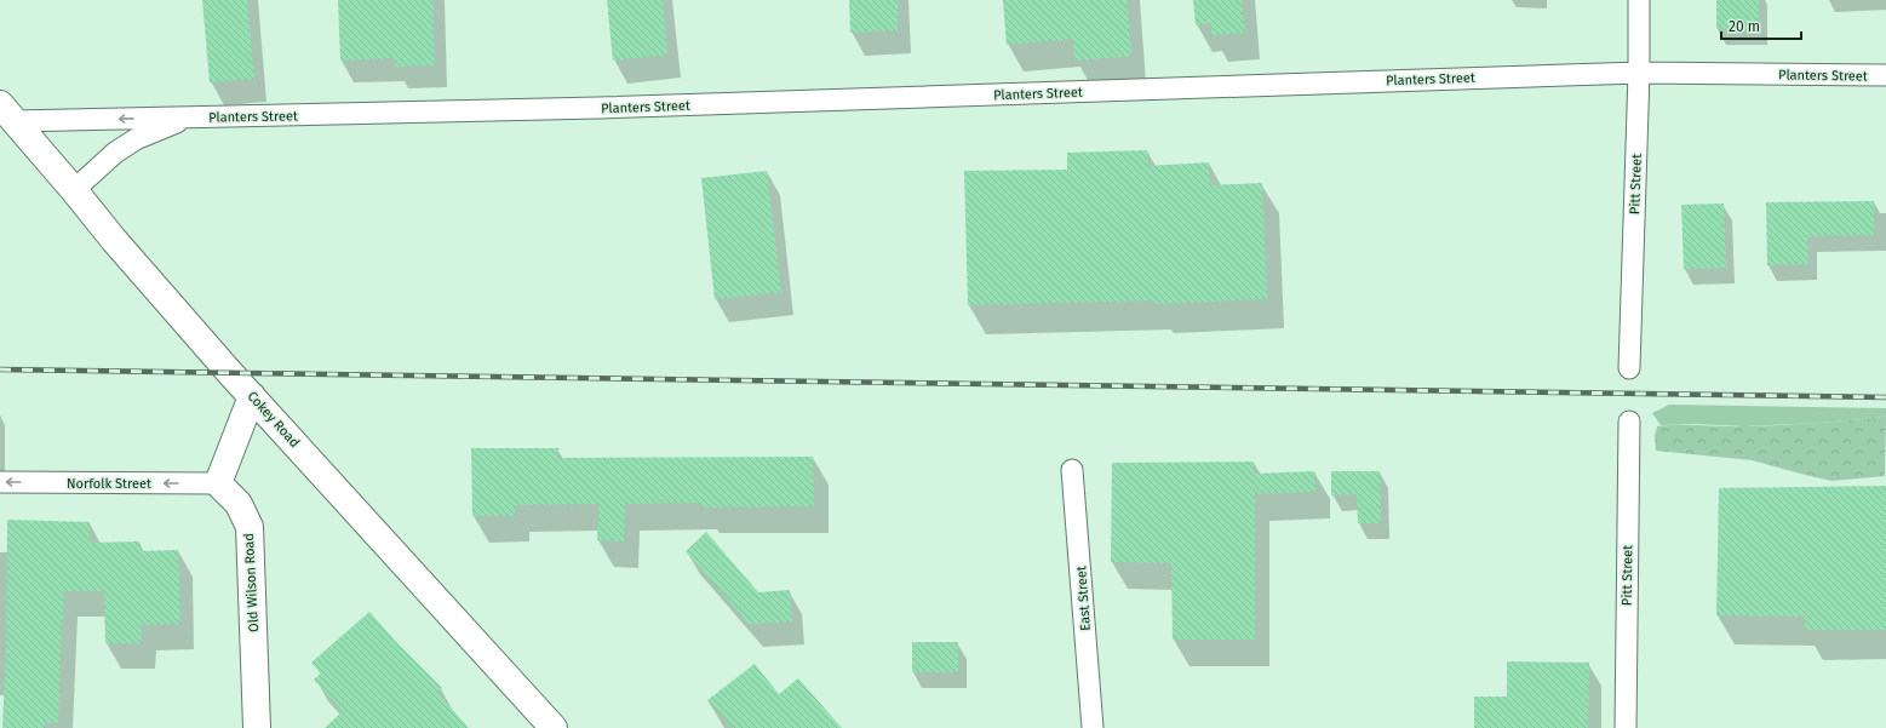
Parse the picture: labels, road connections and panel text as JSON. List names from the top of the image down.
{
  "streets": {
    "street": [
      "Planters Street",
      "Pitt Street",
      "Cokey Road",
      "Norfolk Street",
      "Old Wilson Road",
      "East Street"
    ]
  },
  "crossings": [
    ["Planters Street", "Pitt Street"],
    ["Planters Street", "Cokey Road"],
    ["Norfolk Street", "Old Wilson Road"]
  ],
  "one_way": ["Norfolk Street"],
  "scale_bar": "20 m"
}
